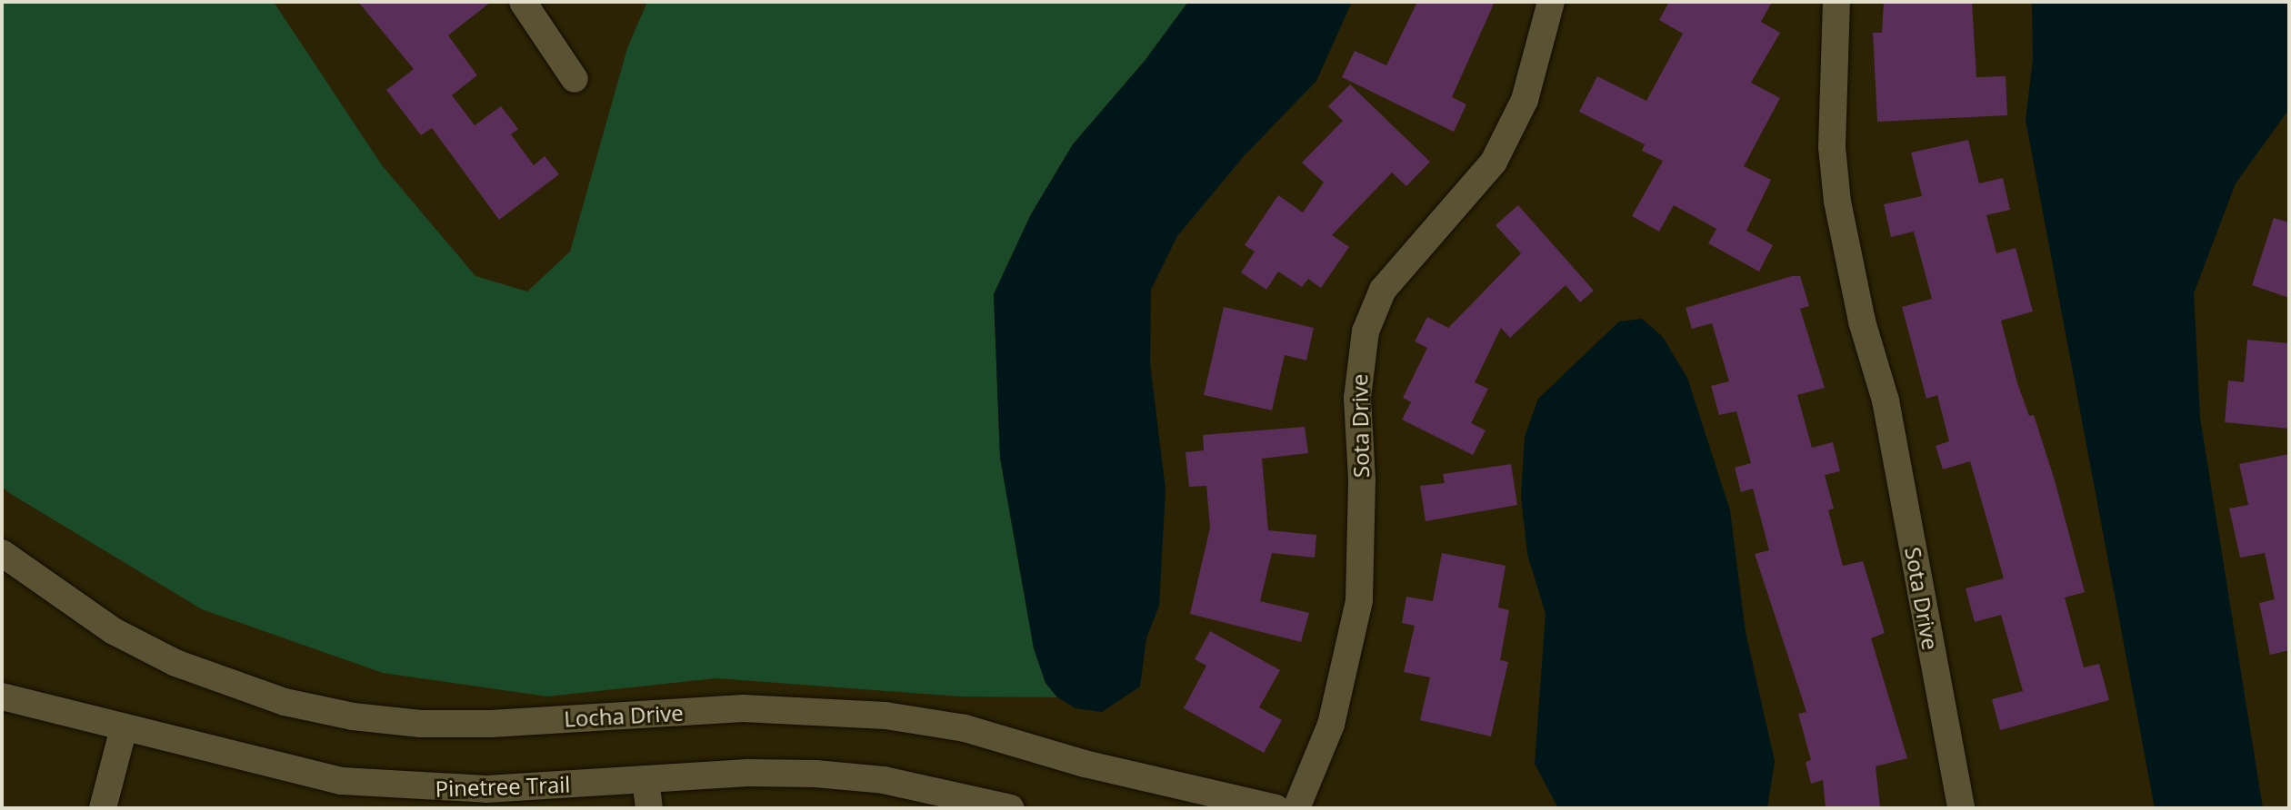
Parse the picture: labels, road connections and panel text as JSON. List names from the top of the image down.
{
  "streets": {
    "street": ["Sota Drive", "Locha Drive", "Pinetree Trail"]
  }
}
